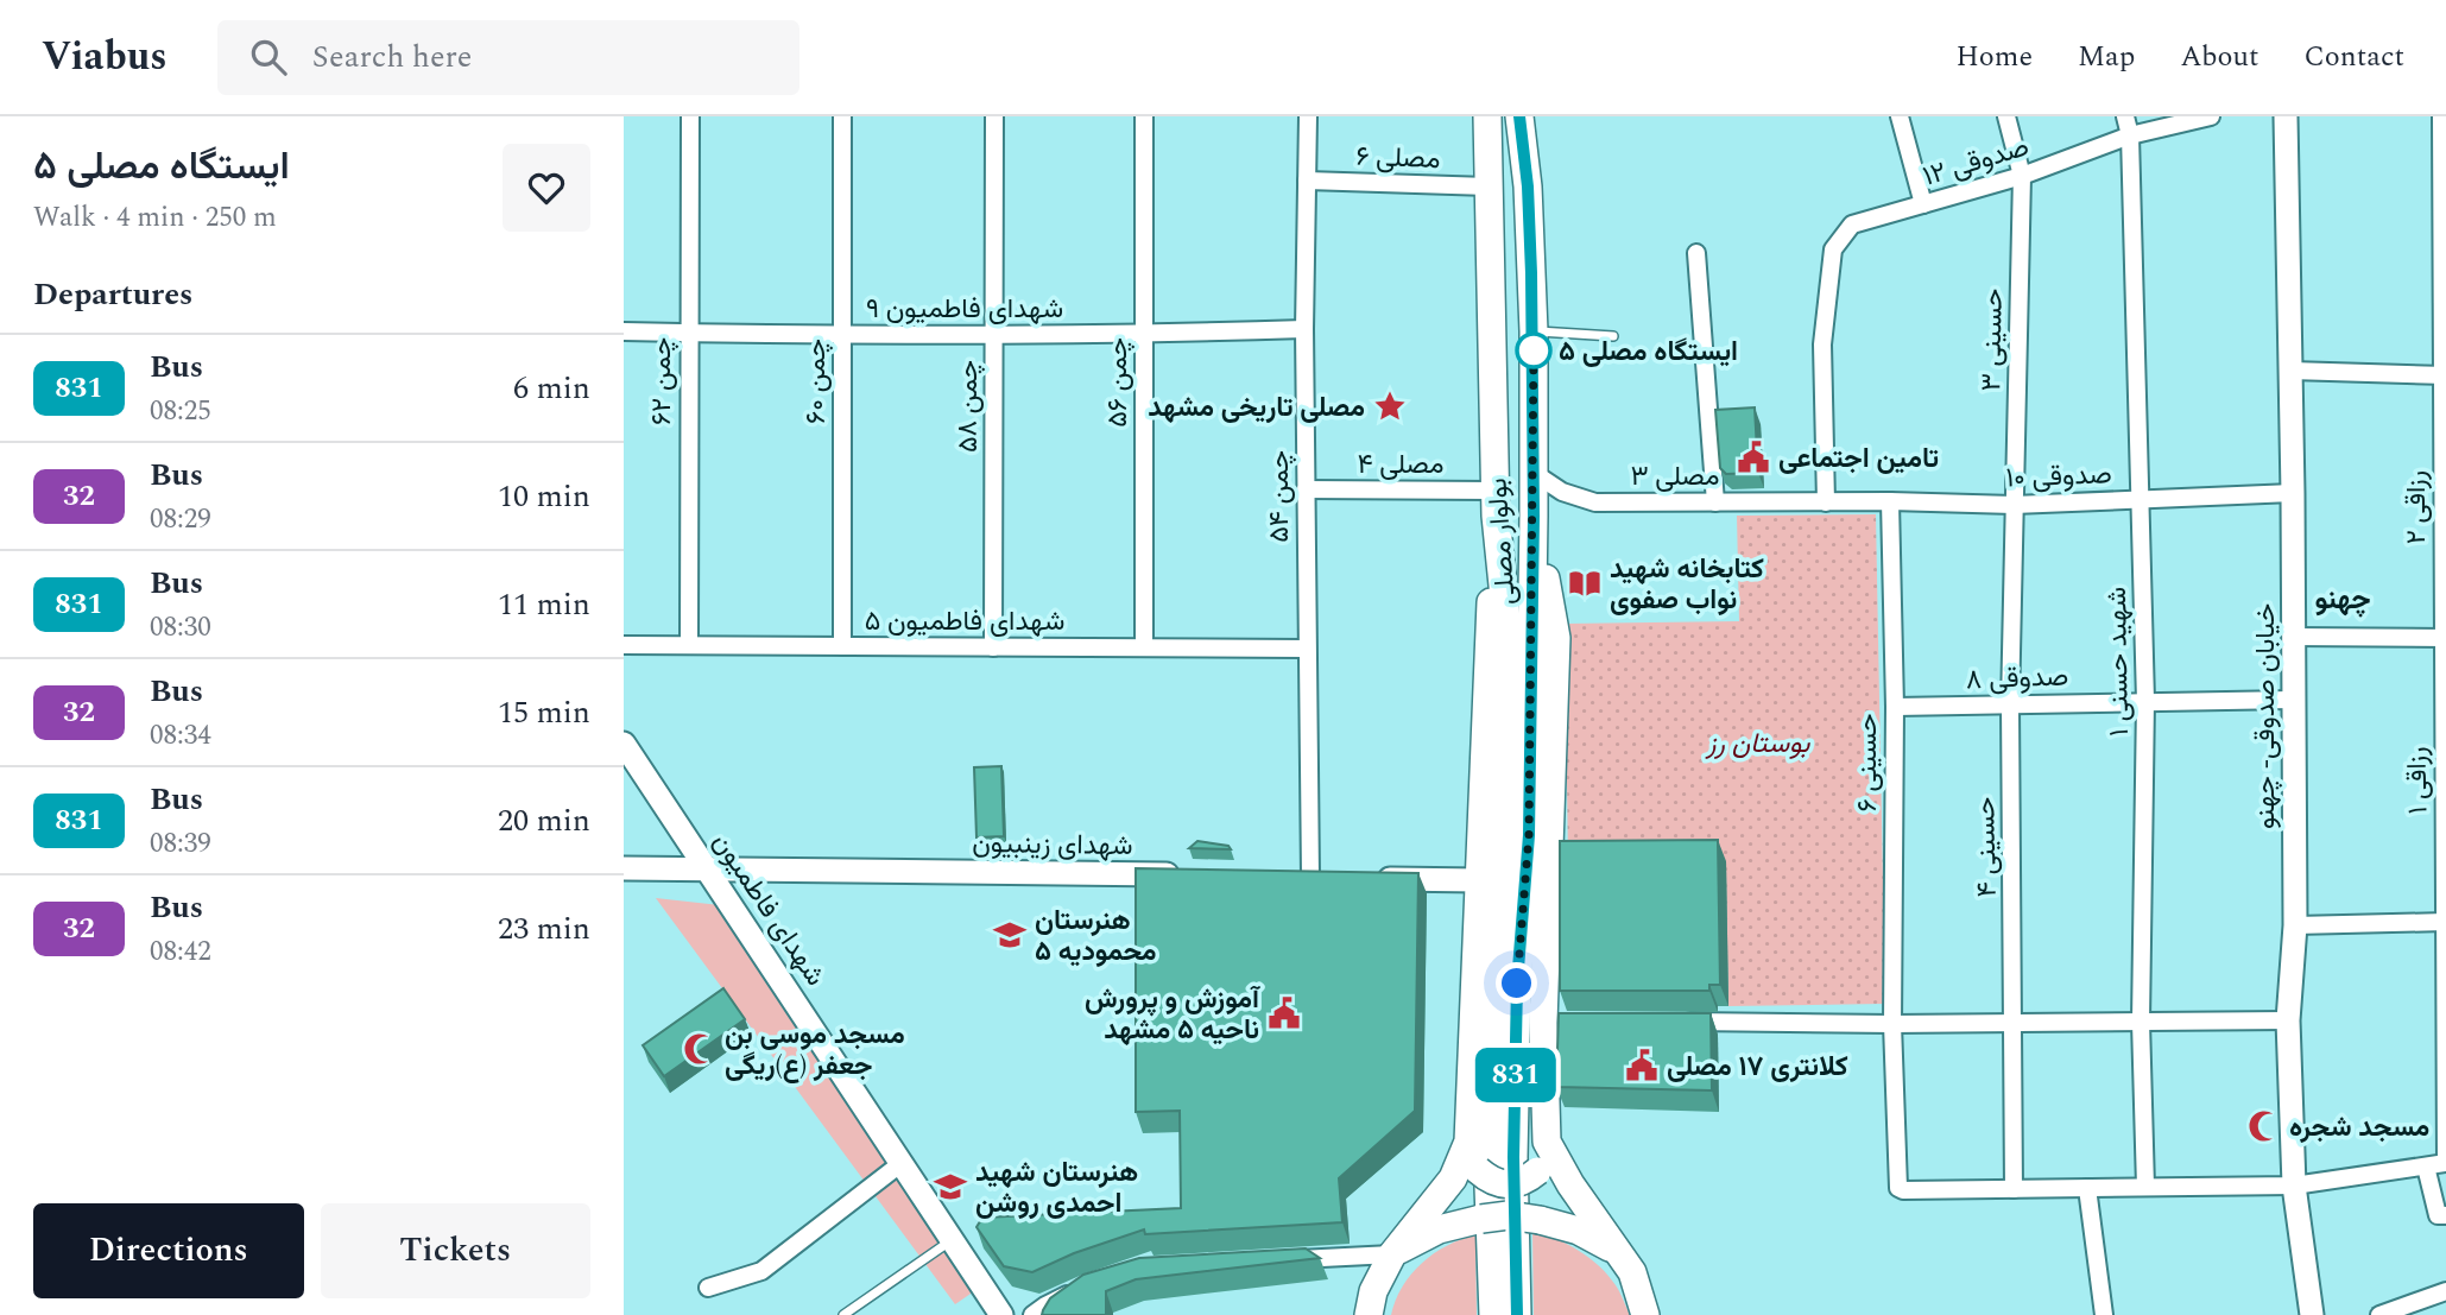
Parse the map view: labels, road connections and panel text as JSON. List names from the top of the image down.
{
  "streets": {
    "main road": ["بولوار مصلی"],
    "street": [
      "مصلی ۶",
      "صدوقی ۱۲",
      "شهدای فاطمیون ۹",
      "حسینی ۳",
      "چمن ۶۲",
      "چمن ۶۰",
      "چمن ۵۶",
      "چمن ۵۸",
      "مصلی ۴",
      "مصلی ۳",
      "صدوقی ۱۰",
      "چمن ۵۴",
      "رزاقی ۲",
      "شهدای فاطمیون ۵",
      "شهید حسنی ۱",
      "صدوقی ۸",
      "خیابان صدوقی- چهنو",
      "حسینی ۶",
      "رزاقی ۱",
      "شهدای زینبیون",
      "حسینی ۴",
      "شهدای فاطمیون"
    ]
  },
  "crossings": [
    ["مصلی ۶", "چمن ۵۴"],
    ["مصلی ۶", "بولوار مصلی"],
    ["صدوقی ۱۲", "حسینی ۳"],
    ["صدوقی ۱۲", "مصلی ۳"],
    ["صدوقی ۱۲", "صدوقی ۱۰"],
    ["صدوقی ۱۲", "شهید حسنی ۱"],
    ["شهدای فاطمیون ۹", "چمن ۶۲"],
    ["شهدای فاطمیون ۹", "چمن ۶۰"],
    ["شهدای فاطمیون ۹", "چمن ۵۶"],
    ["شهدای فاطمیون ۹", "چمن ۵۸"],
    ["شهدای فاطمیون ۹", "چمن ۵۴"],
    ["حسینی ۳", "صدوقی ۱۰"],
    ["حسینی ۳", "حسینی ۴"],
    ["چمن ۶۲", "شهدای فاطمیون ۵"],
    ["چمن ۶۰", "شهدای فاطمیون ۵"],
    ["چمن ۵۶", "شهدای فاطمیون ۵"],
    ["چمن ۵۸", "شهدای فاطمیون ۵"],
    ["مصلی ۴", "چمن ۵۴"],
    ["مصلی ۴", "بولوار مصلی"],
    ["مصلی ۳", "صدوقی ۱۰"],
    ["مصلی ۳", "بولوار مصلی"],
    ["صدوقی ۱۰", "شهید حسنی ۱"],
    ["صدوقی ۱۰", "خیابان صدوقی- چهنو"],
    ["صدوقی ۱۰", "حسینی ۶"],
    ["صدوقی ۱۰", "حسینی ۴"],
    ["چمن ۵۴", "شهدای فاطمیون ۵"],
    ["رزاقی ۲", "رزاقی ۱"],
    ["شهید حسنی ۱", "صدوقی ۸"],
    ["صدوقی ۸", "خیابان صدوقی- چهنو"],
    ["صدوقی ۸", "حسینی ۶"],
    ["صدوقی ۸", "حسینی ۴"],
    ["حسینی ۶", "حسینی ۴"],
    ["شهدای زینبیون", "شهدای فاطمیون"]
  ],
  "districts": ["چهنو"],
  "parks": ["بوستان رز"],
  "places": {
    "other": ["ایستگاه مصلی ۵"],
    "place": ["مصلی تاریخی مشهد"],
    "public building": ["تامین اجتماعی", "آموزش و پرورش ناحیه ۵ مشهد", "کلانتری ۱۷ مصلی"],
    "library": ["کتابخانه شهید نواب صفوی"],
    "school or university": ["هنرستان محمودیه ۵", "هنرستان شهید احمدی روشن"],
    "mosque": ["مسجد موسی بن جعفر (ع)ریگی", "مسجد شجره"]
  },
  "lines": ["bus line 831"],
  "page": {
    "header": "Viabus",
    "search": "Search here",
    "nav": [
      "Home",
      "Map",
      "About",
      "Contact"
    ],
    "heading": [
      ["ایستگاه مصلی ۵", "Walk · 4 min · 250 m"],
      "Departures"
    ],
    "on_map": "831",
    "list": [
      {
        "mark": "831",
        "name": "Bus",
        "note": "08:25",
        "value": "6 min"
      },
      {
        "mark": "32",
        "name": "Bus",
        "note": "08:29",
        "value": "10 min"
      },
      {
        "mark": "831",
        "name": "Bus",
        "note": "08:30",
        "value": "11 min"
      },
      {
        "mark": "32",
        "name": "Bus",
        "note": "08:34",
        "value": "15 min"
      },
      {
        "mark": "831",
        "name": "Bus",
        "note": "08:39",
        "value": "20 min"
      },
      {
        "mark": "32",
        "name": "Bus",
        "note": "08:42",
        "value": "23 min"
      }
    ],
    "buttons": ["Directions", "Tickets"]
  }
}
